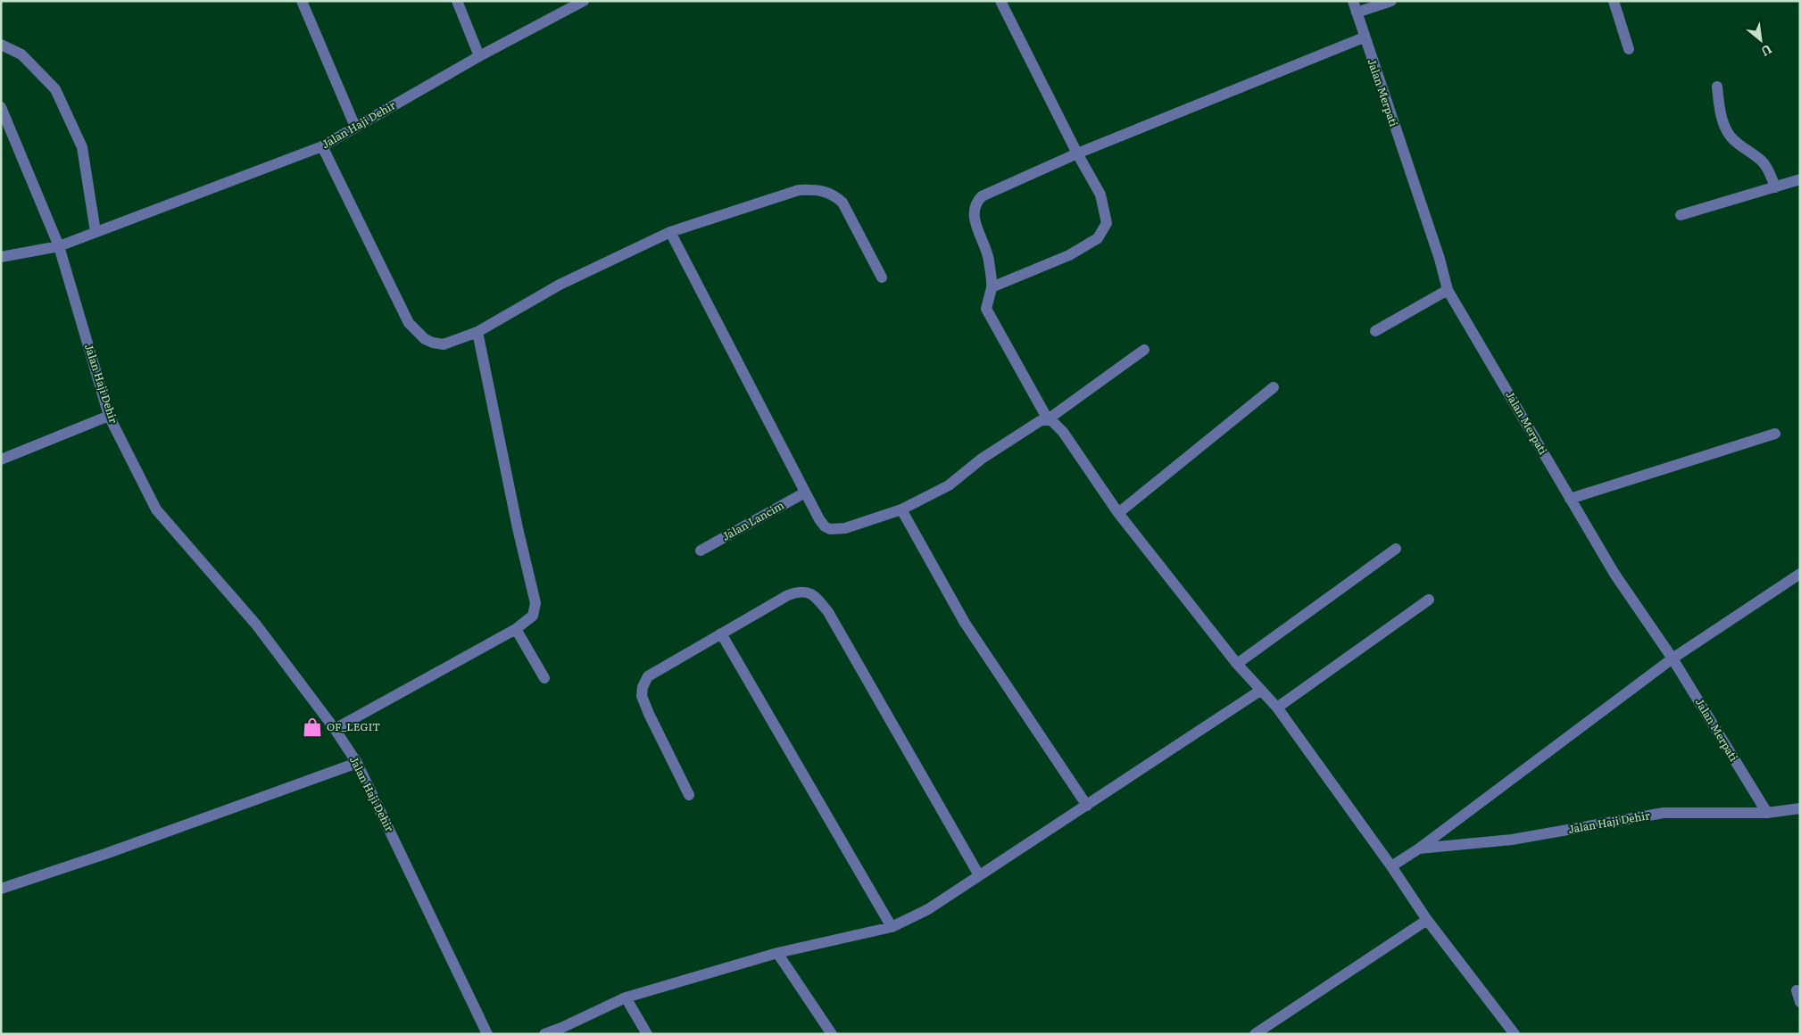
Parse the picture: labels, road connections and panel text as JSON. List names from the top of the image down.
{
  "streets": {
    "street": ["Jalan Merpati", "Jalan Haji Dehir", "Jalan Lancim"]
  },
  "crossings": [
    ["Jalan Merpati", "Jalan Haji Dehir"]
  ],
  "places": {
    "shop": ["OF_LEGIT"]
  },
  "north": "bottom right"
}
